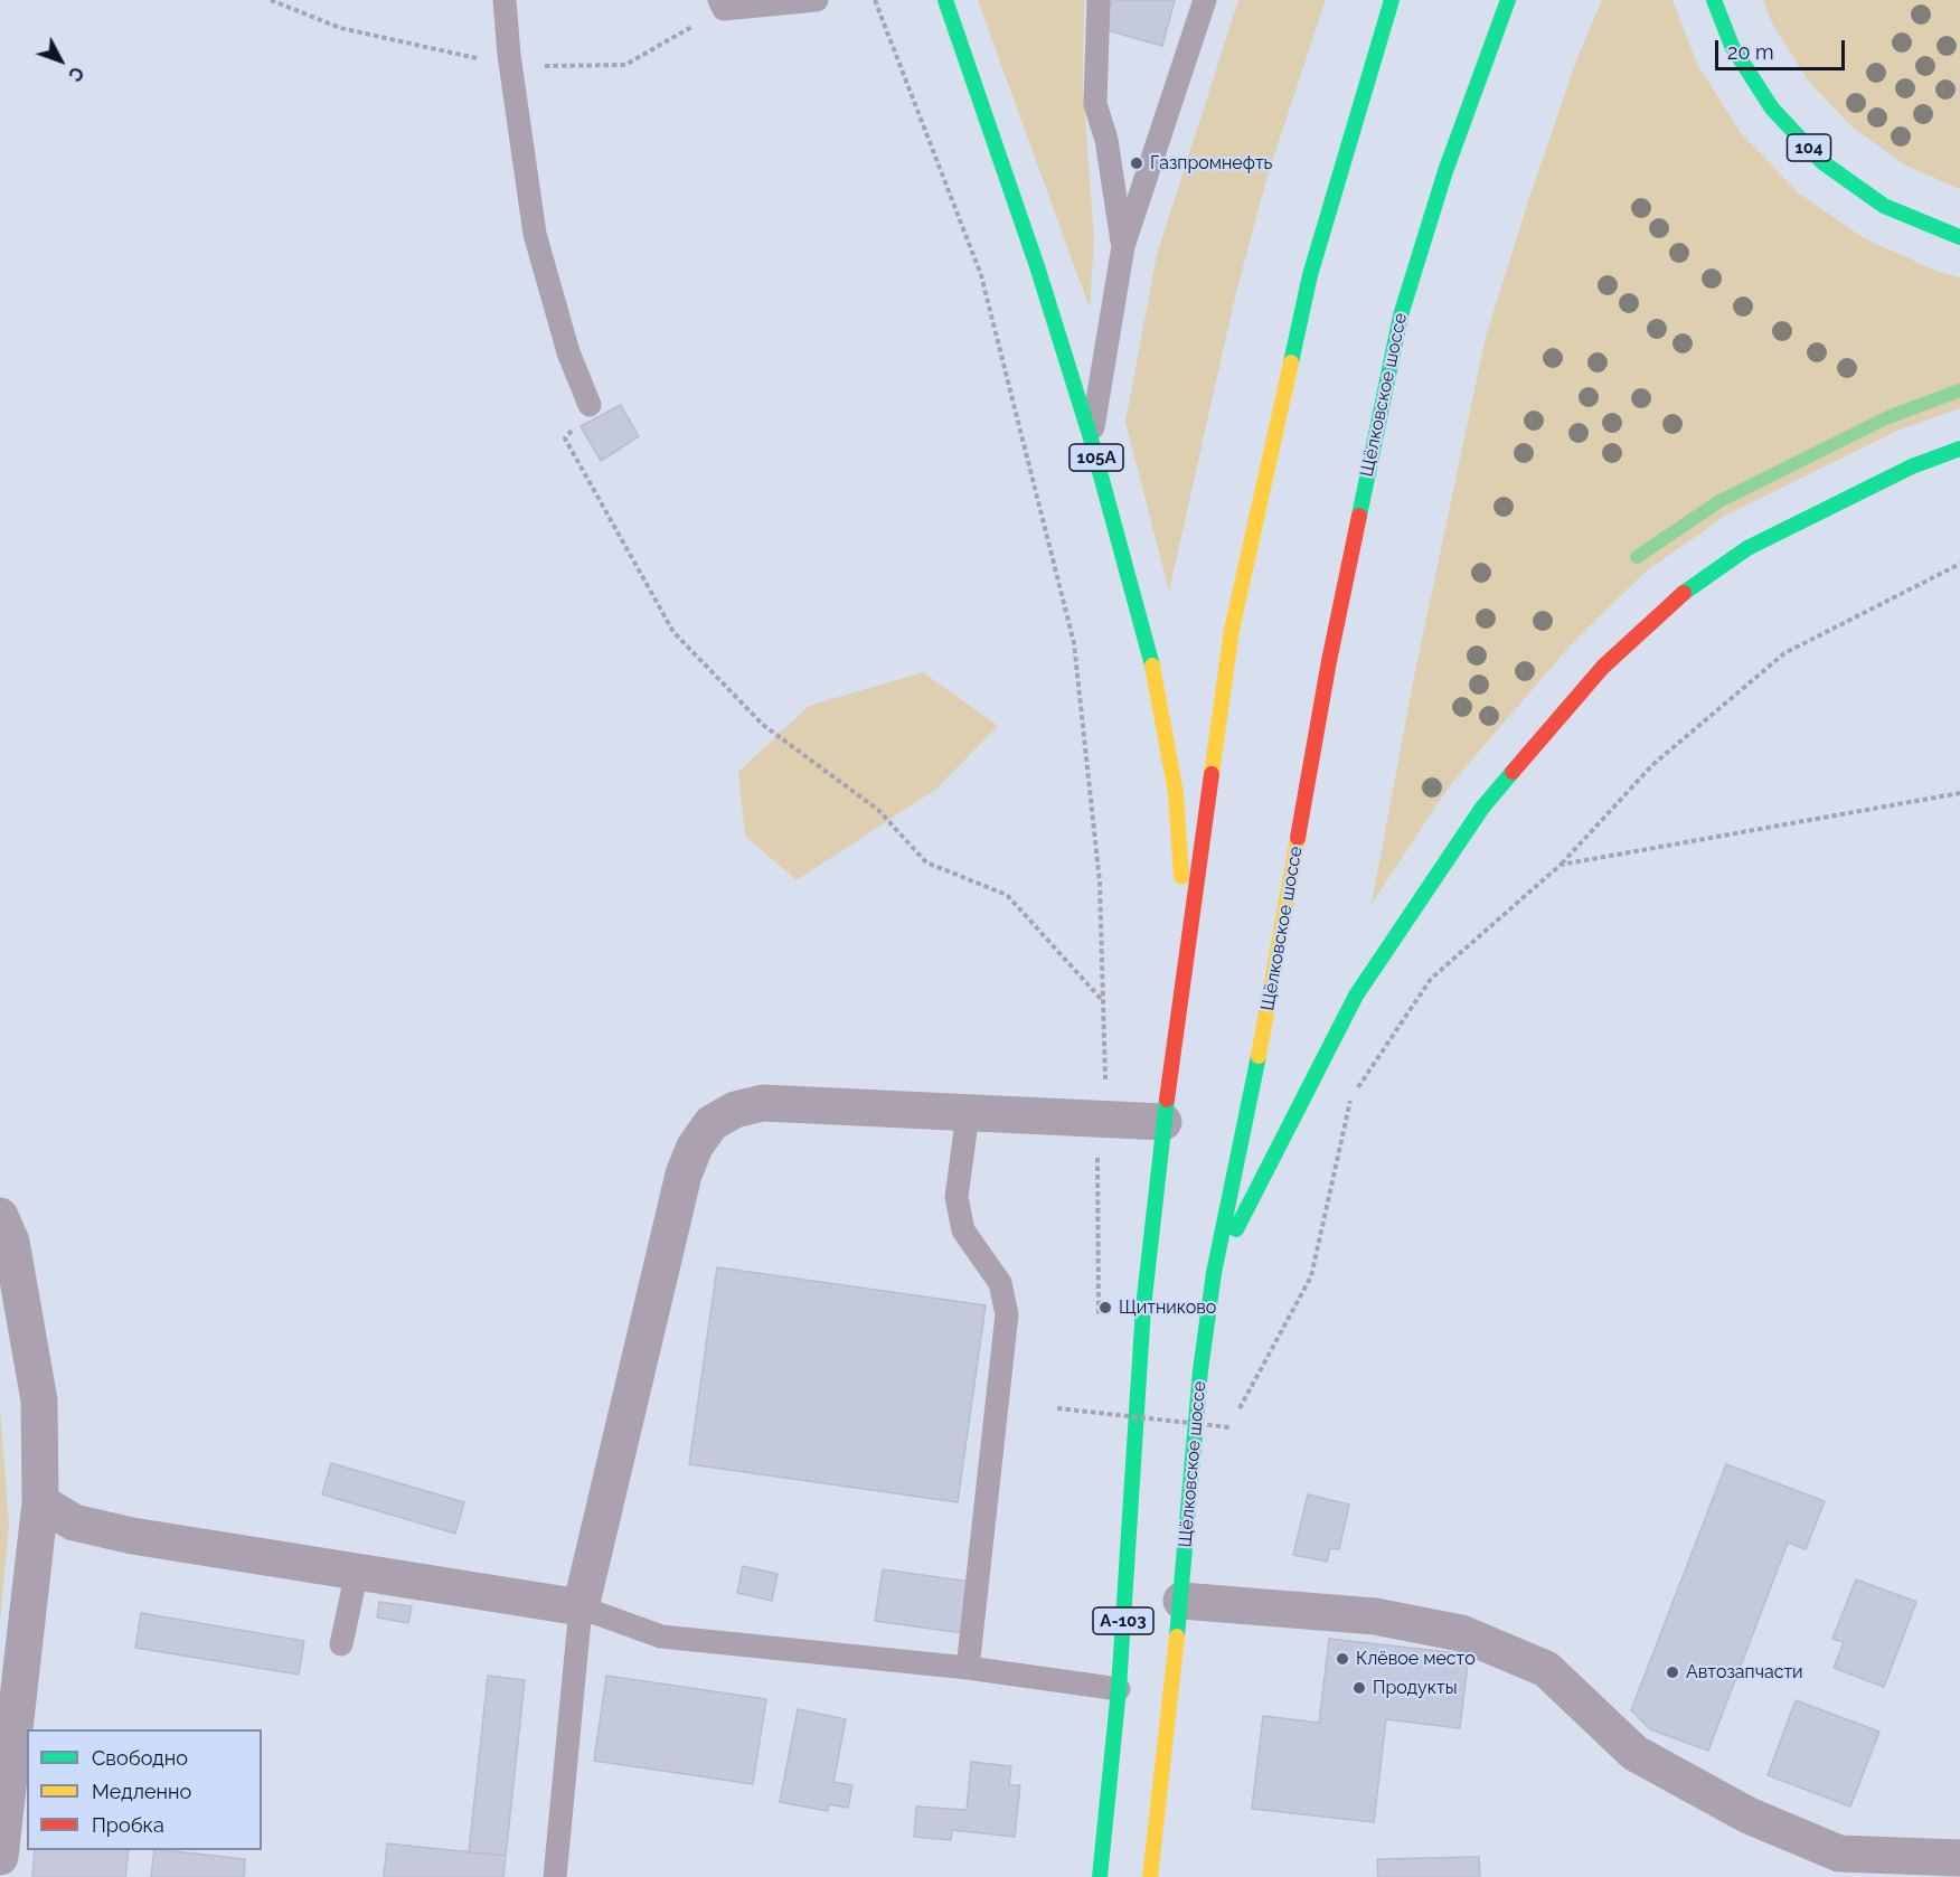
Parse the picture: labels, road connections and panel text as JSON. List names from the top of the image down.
{
  "streets": {
    "main road": [
      "104",
      "Щёлковское шоссе",
      "105A",
      "А-103"
    ]
  },
  "crossings": [
    ["105A", "А-103"]
  ],
  "places": [
    "Газпромнефть",
    "Щитниково",
    "Клёвое место",
    "Автозапчасти",
    "Продукты"
  ],
  "legend": ["Свободно", "Медленно", "Пробка"],
  "scale_bar": "20 m",
  "north": "bottom right"
}
